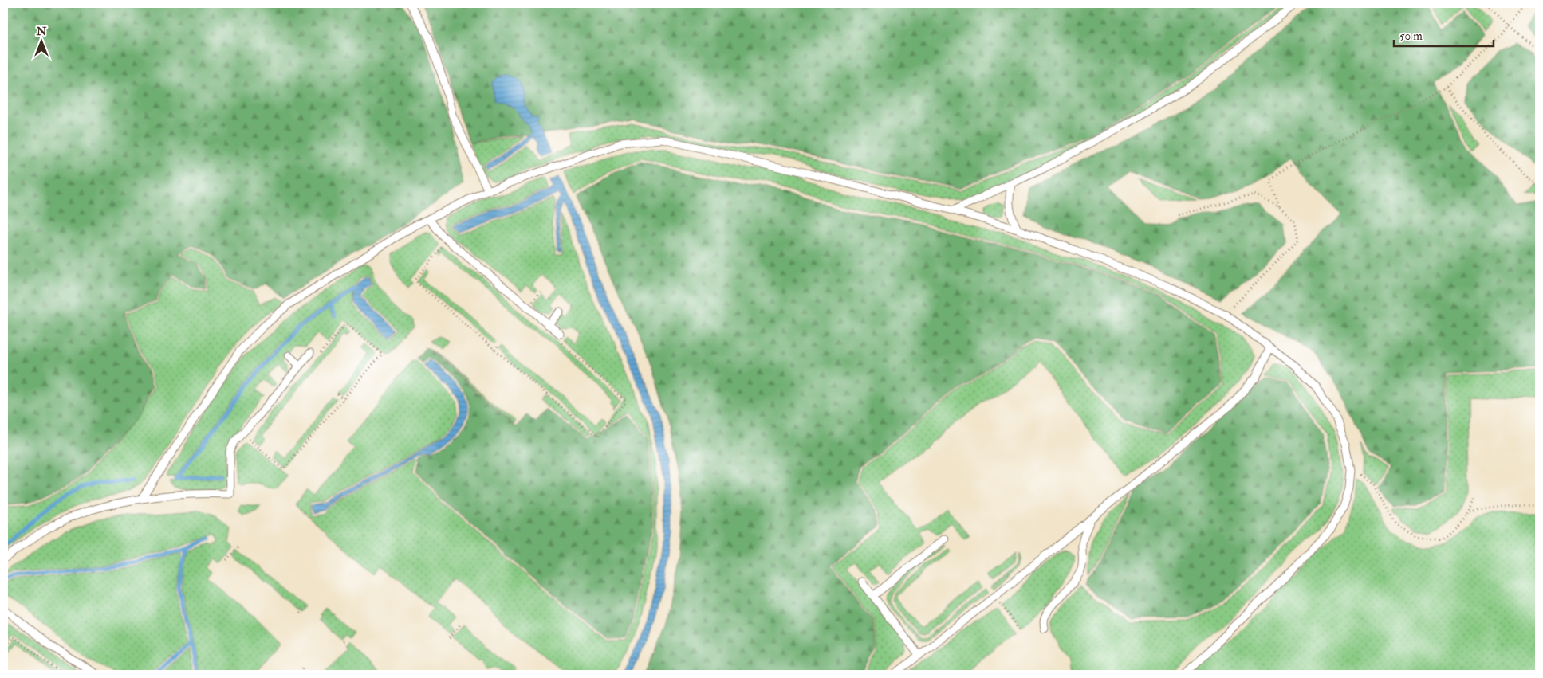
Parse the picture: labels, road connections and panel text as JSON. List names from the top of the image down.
{
  "scale_bar": "50 m",
  "north": "top"
}
